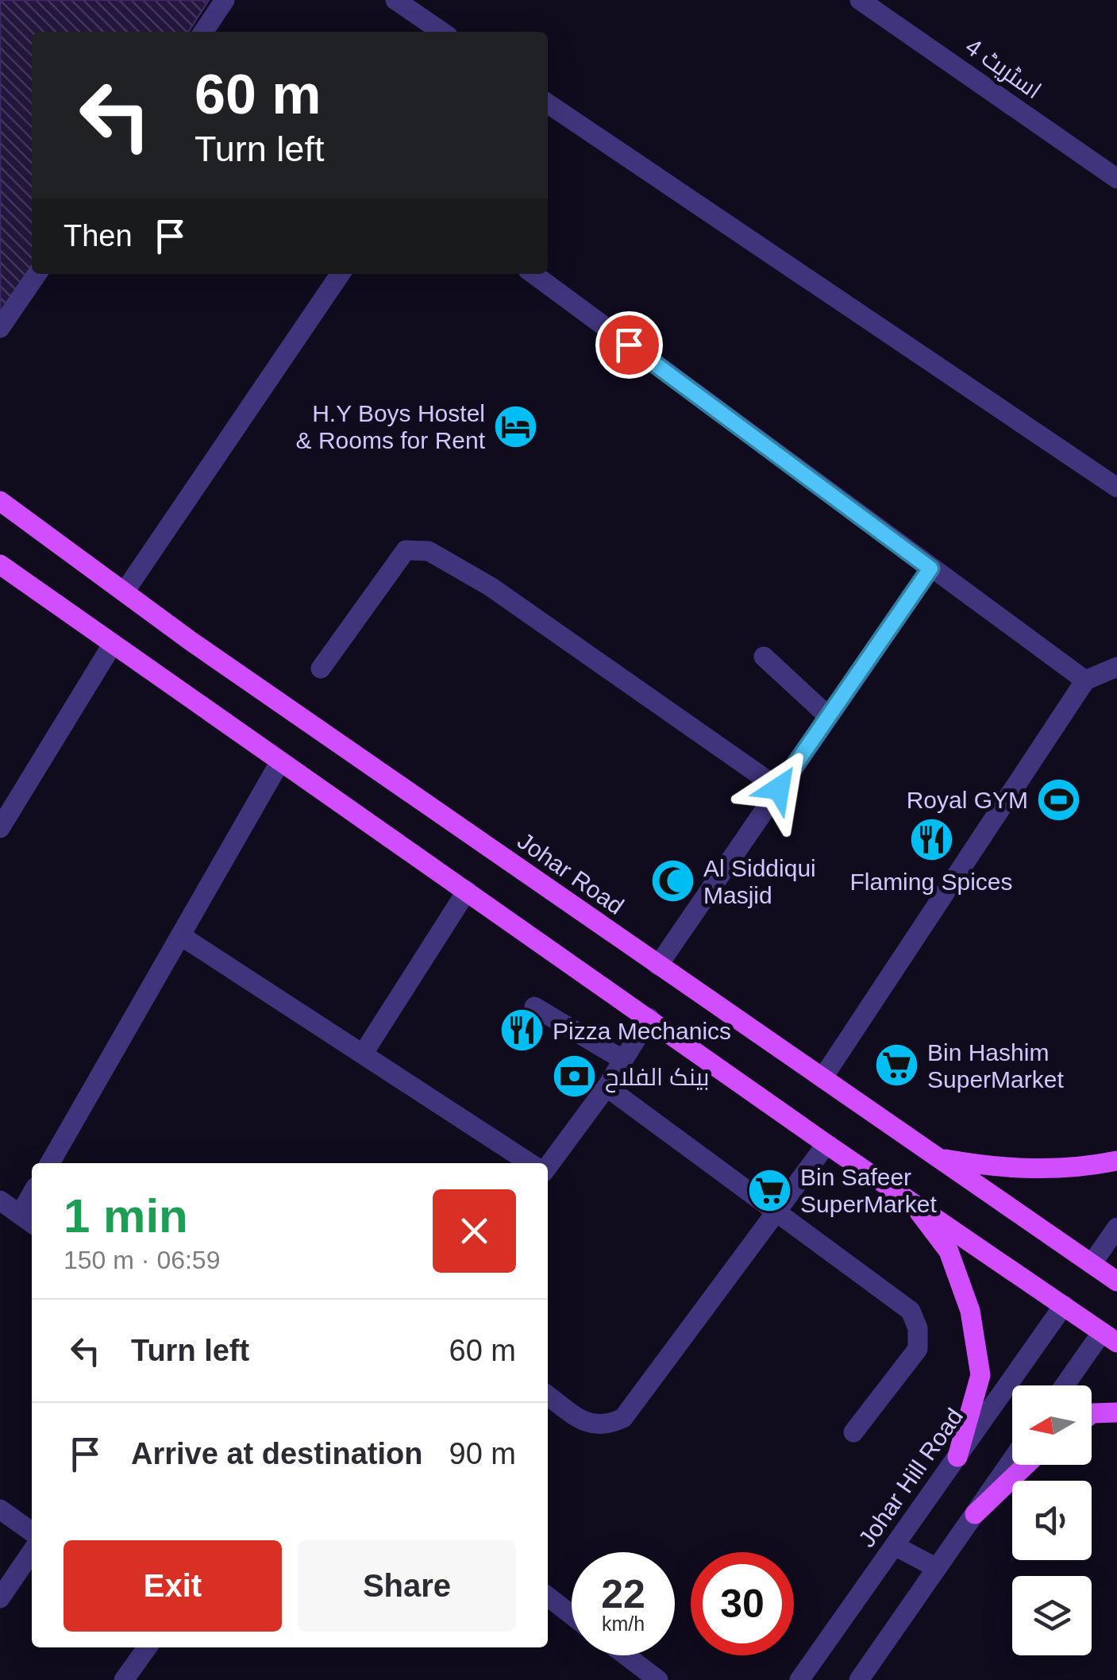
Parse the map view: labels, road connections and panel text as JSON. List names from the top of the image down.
{
  "streets": {
    "main road": ["Johar Road"],
    "street": ["اسٹریٹ 4", "Johar Hill Road"]
  },
  "places": {
    "hotel": ["H.Y Boys Hostel & Rooms for Rent"],
    "sports": ["Royal GYM"],
    "restaurant": ["Flaming Spices", "Pizza Mechanics"],
    "mosque": ["Al Siddiqui Masjid"],
    "supermarket": ["Bin Hashim SuperMarket", "Bin Safeer SuperMarket"],
    "bank": ["بینک الفلاح"]
  },
  "north": "left",
  "page": {
    "turn": ["60 m", "Turn left"],
    "then": "Then",
    "heading": ["1 min", "150 m · 06:59"],
    "list": [
      {
        "name": "Turn left",
        "value": "60 m"
      },
      {
        "name": "Arrive at destination",
        "value": "90 m"
      }
    ],
    "buttons": ["Exit", "Share"],
    "speed": "22 km/h",
    "limit": "30"
  }
}
